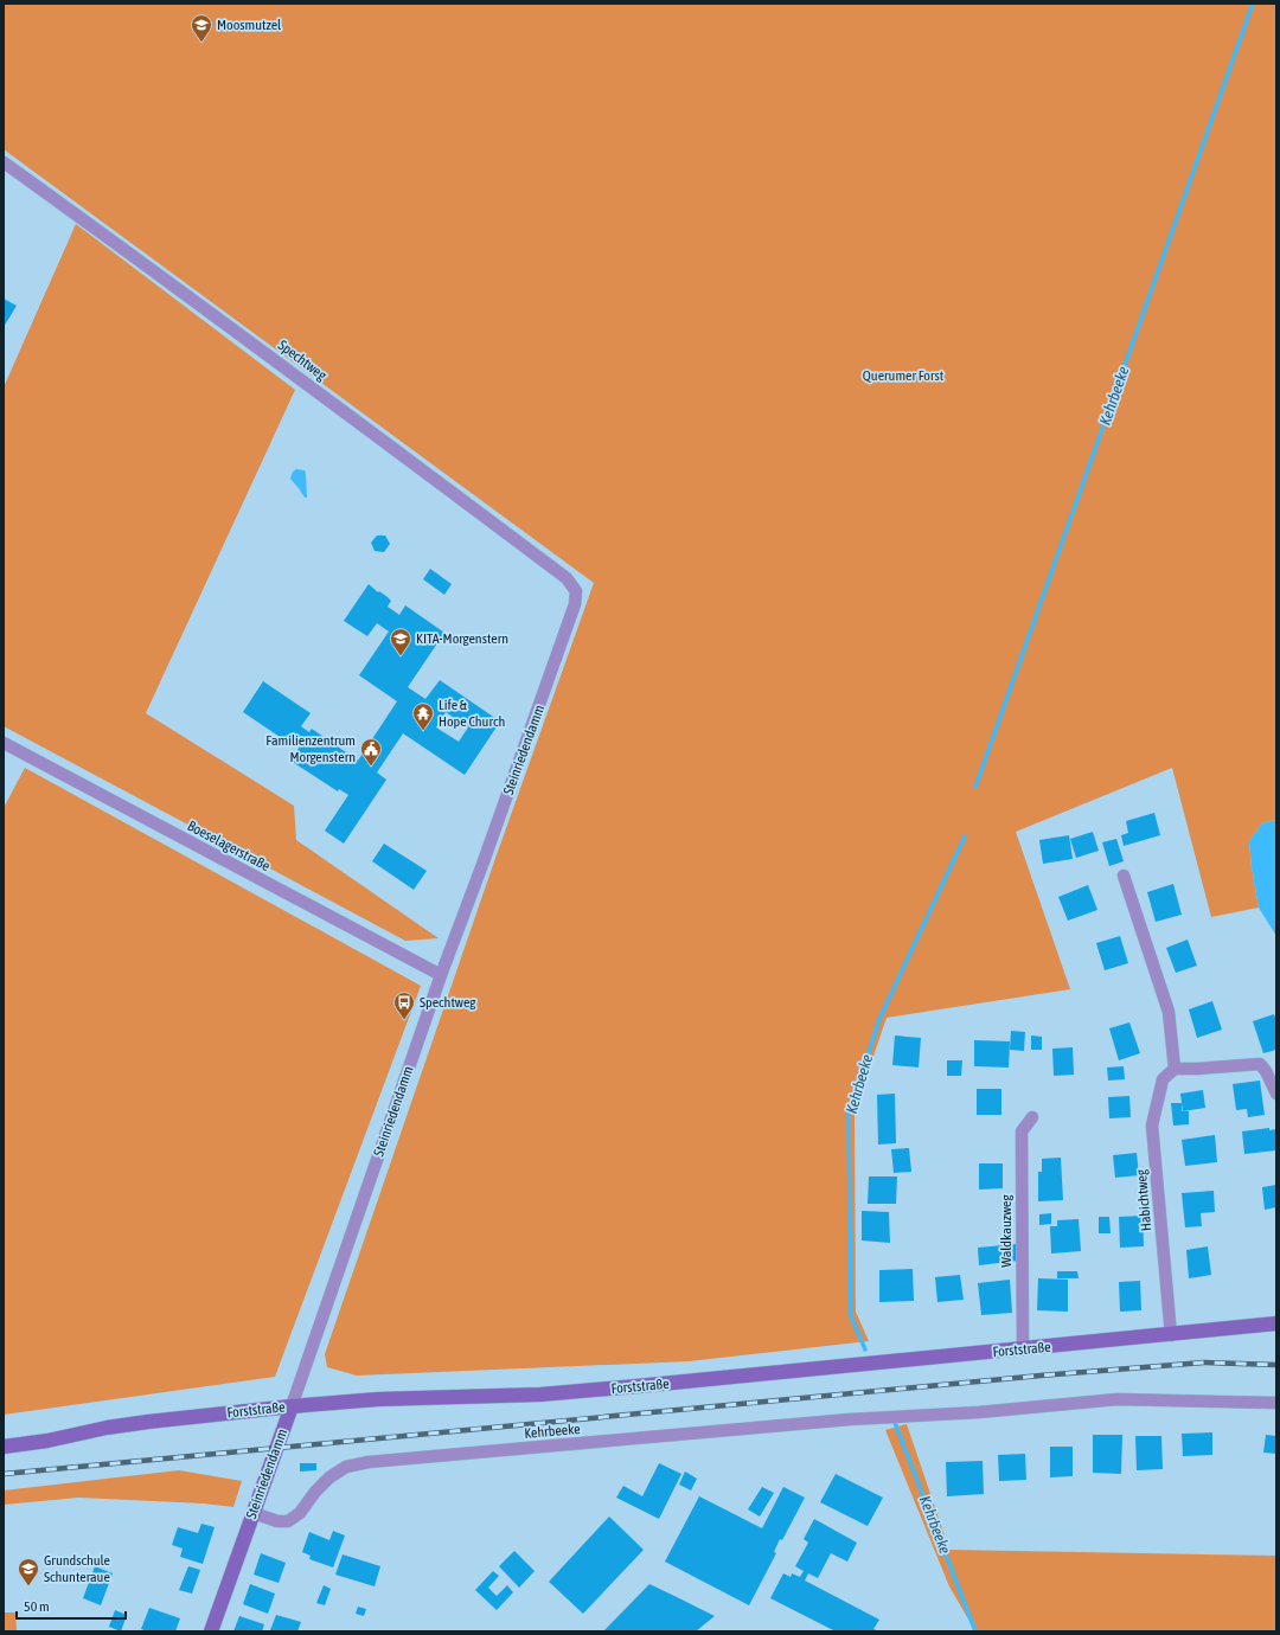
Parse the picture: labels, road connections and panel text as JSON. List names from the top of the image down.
{
  "streets": {
    "main road": ["Steinriedendamm", "Forststraße"],
    "street": [
      "Spechtweg",
      "Boeselagerstraße",
      "Habichtweg",
      "Waldkauzweg",
      "Kehrbeeke"
    ]
  },
  "crossings": [
    ["Spechtweg", "Steinriedendamm"],
    ["Steinriedendamm", "Boeselagerstraße"],
    ["Steinriedendamm", "Forststraße"],
    ["Steinriedendamm", "Kehrbeeke"],
    ["Habichtweg", "Forststraße"],
    ["Waldkauzweg", "Forststraße"]
  ],
  "water": ["Kehrbeeke"],
  "parks": ["Querumer Forst"],
  "places": {
    "school or university": ["Moosmutzel", "KITA-Morgenstern", "Grundschule Schunteraue"],
    "temple": ["Life & Hope Church"],
    "public building": ["Familienzentrum Morgenstern"],
    "bus stop": ["Spechtweg"]
  },
  "scale_bar": "50 m"
}
